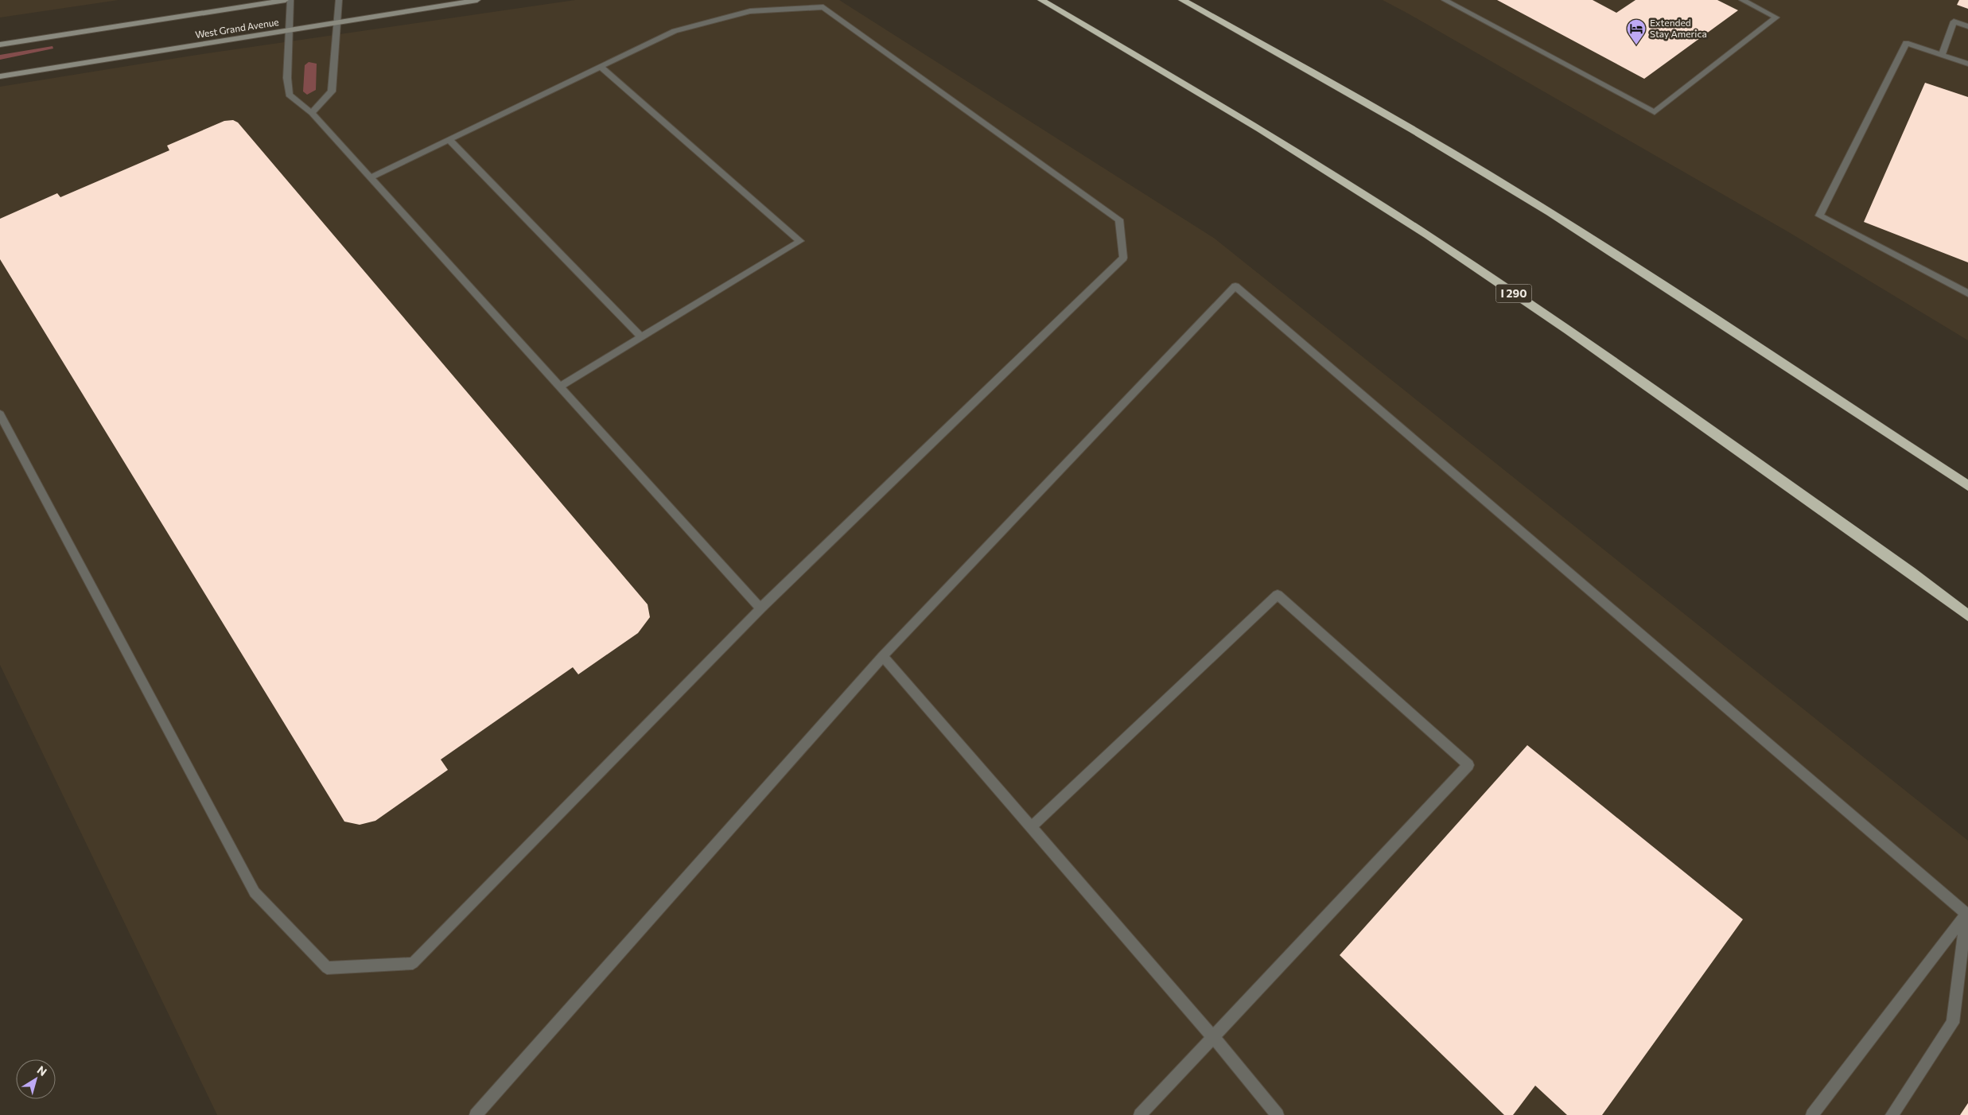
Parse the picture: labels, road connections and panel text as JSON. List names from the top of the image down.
{
  "streets": {
    "highway": ["I 290"],
    "main road": ["West Grand Avenue"]
  },
  "places": {
    "hotel": ["Extended Stay America"]
  },
  "north": "top right"
}
